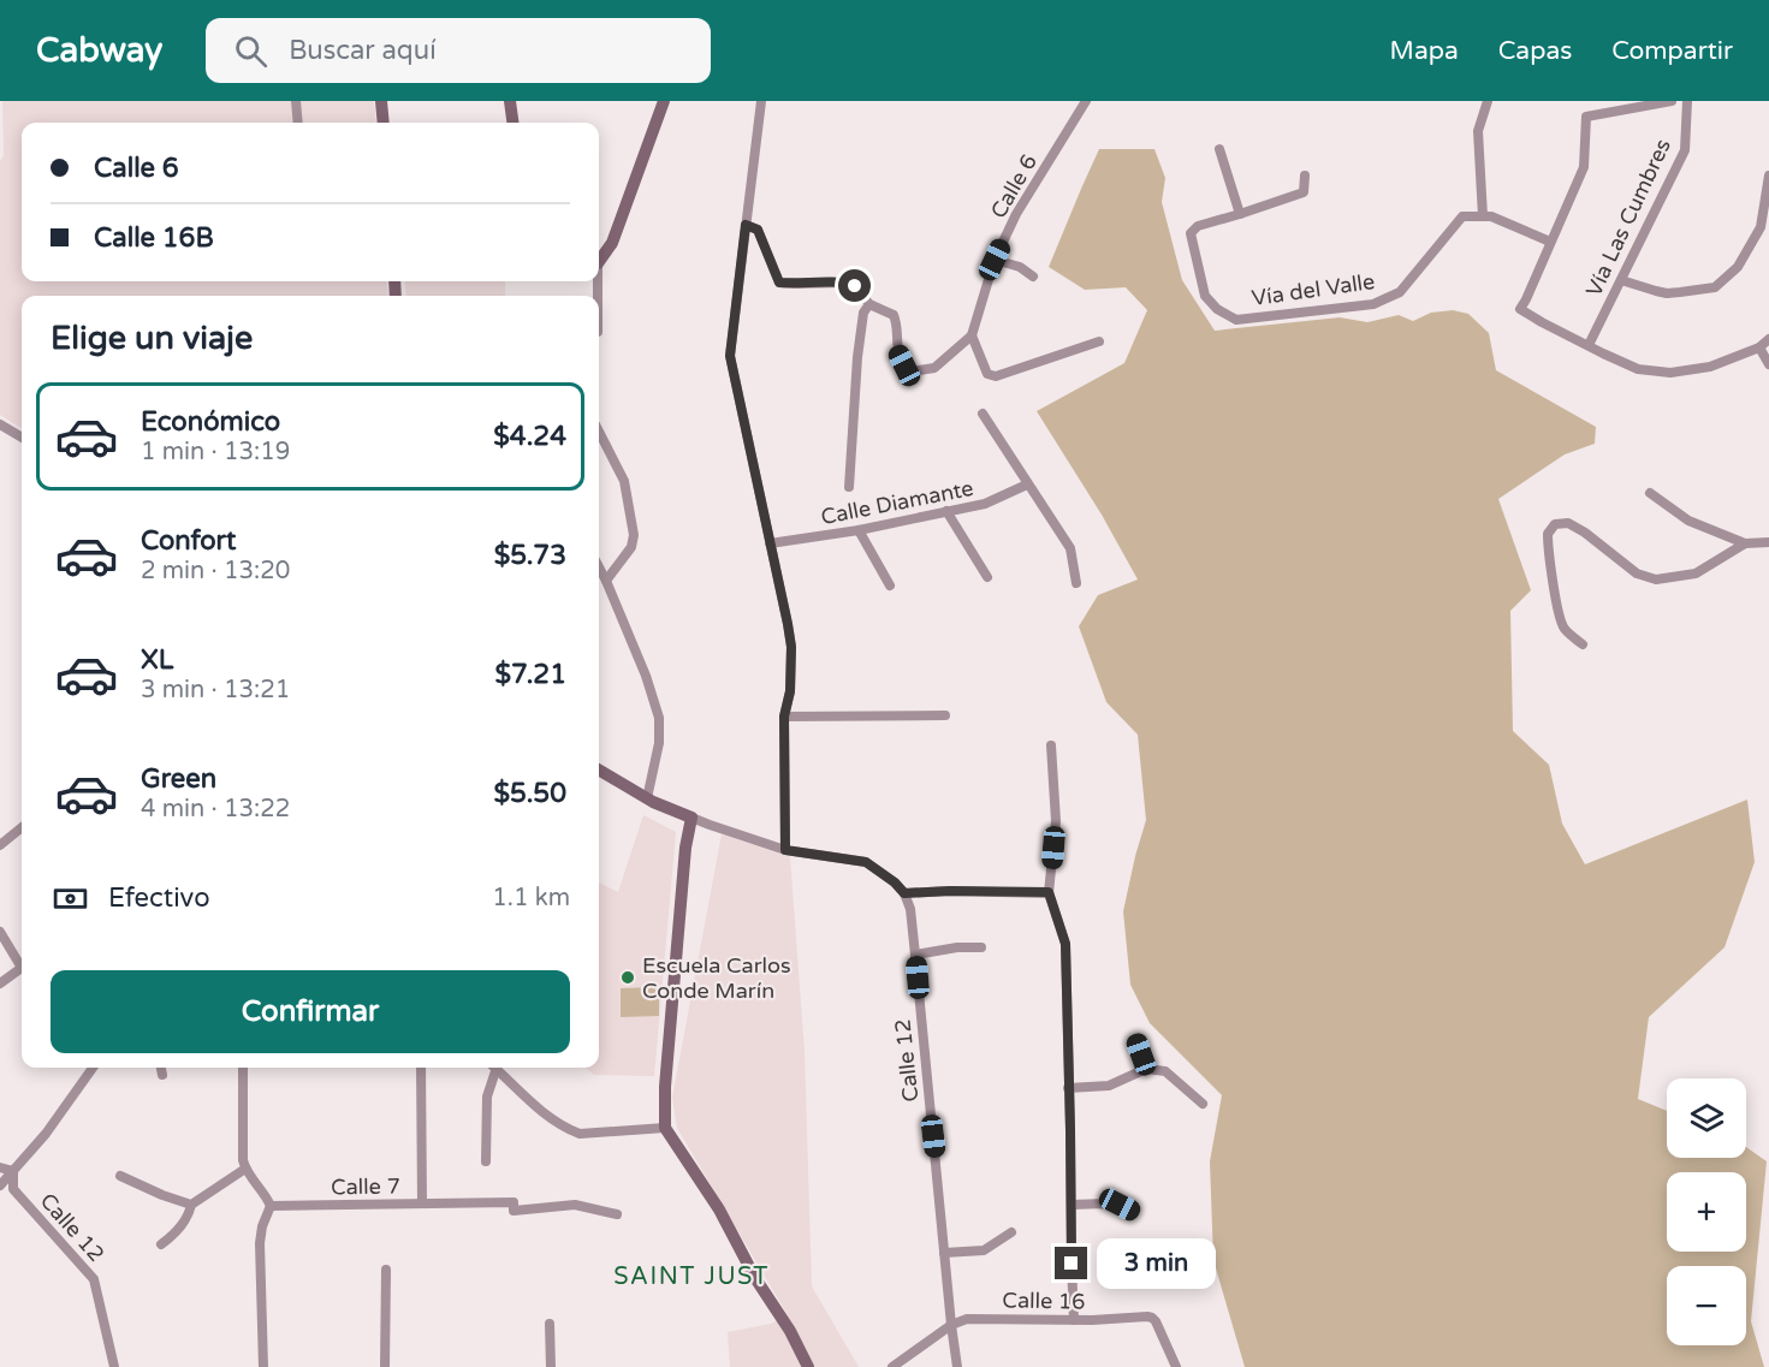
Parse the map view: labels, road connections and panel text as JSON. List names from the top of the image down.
{
  "streets": {
    "street": [
      "Calle 6",
      "Vía Las Cumbres",
      "Vía del Valle",
      "Calle Diamante",
      "Calle 12",
      "Calle 7",
      "Calle 16"
    ]
  },
  "crossings": [
    ["Calle 12", "Calle 16"]
  ],
  "districts": ["SAINT JUST"],
  "places": ["Escuela Carlos Conde Marín"],
  "page": {
    "header": "Cabway",
    "search": "Buscar aquí",
    "nav": ["Mapa", "Capas", "Compartir"],
    "banner": ["Calle 6", "Calle 16B"],
    "heading": "Elige un viaje",
    "list": [
      {
        "name": "Económico",
        "note": "1 min · 13:19",
        "value": "$4.24"
      },
      {
        "name": "Confort",
        "note": "2 min · 13:20",
        "value": "$5.73"
      },
      {
        "name": "XL",
        "note": "3 min · 13:21",
        "value": "$7.21"
      },
      {
        "name": "Green",
        "note": "4 min · 13:22",
        "value": "$5.50"
      }
    ],
    "pay": ["Efectivo", "1.1 km"],
    "buttons": "Confirmar",
    "map_buttons": ["+", "−"],
    "bubble": "3 min"
  }
}
